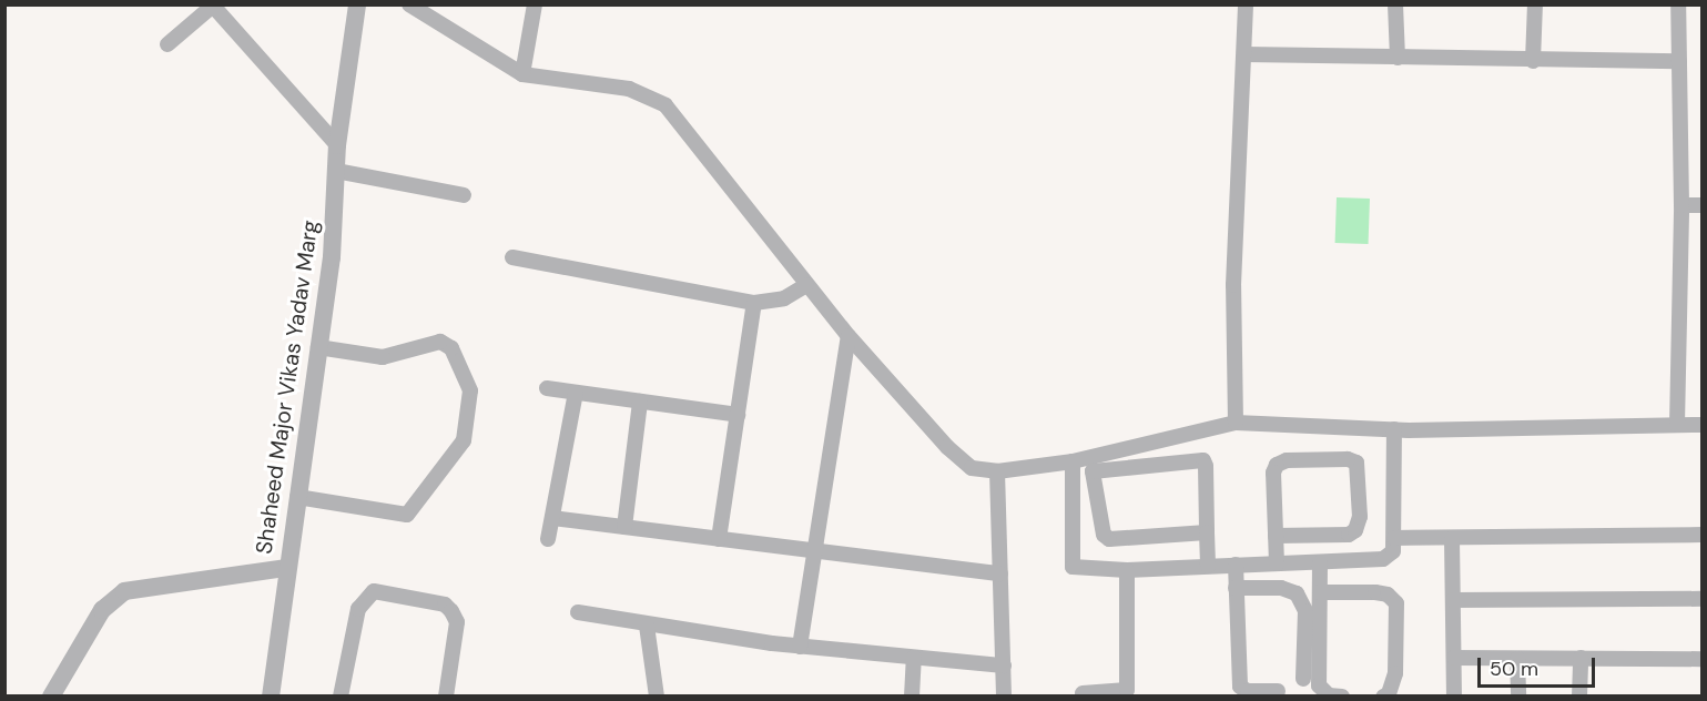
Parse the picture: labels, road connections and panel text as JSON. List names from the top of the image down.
{
  "streets": {
    "street": ["Shaheed Major Vikas Yadav Marg"]
  },
  "scale_bar": "50 m"
}
